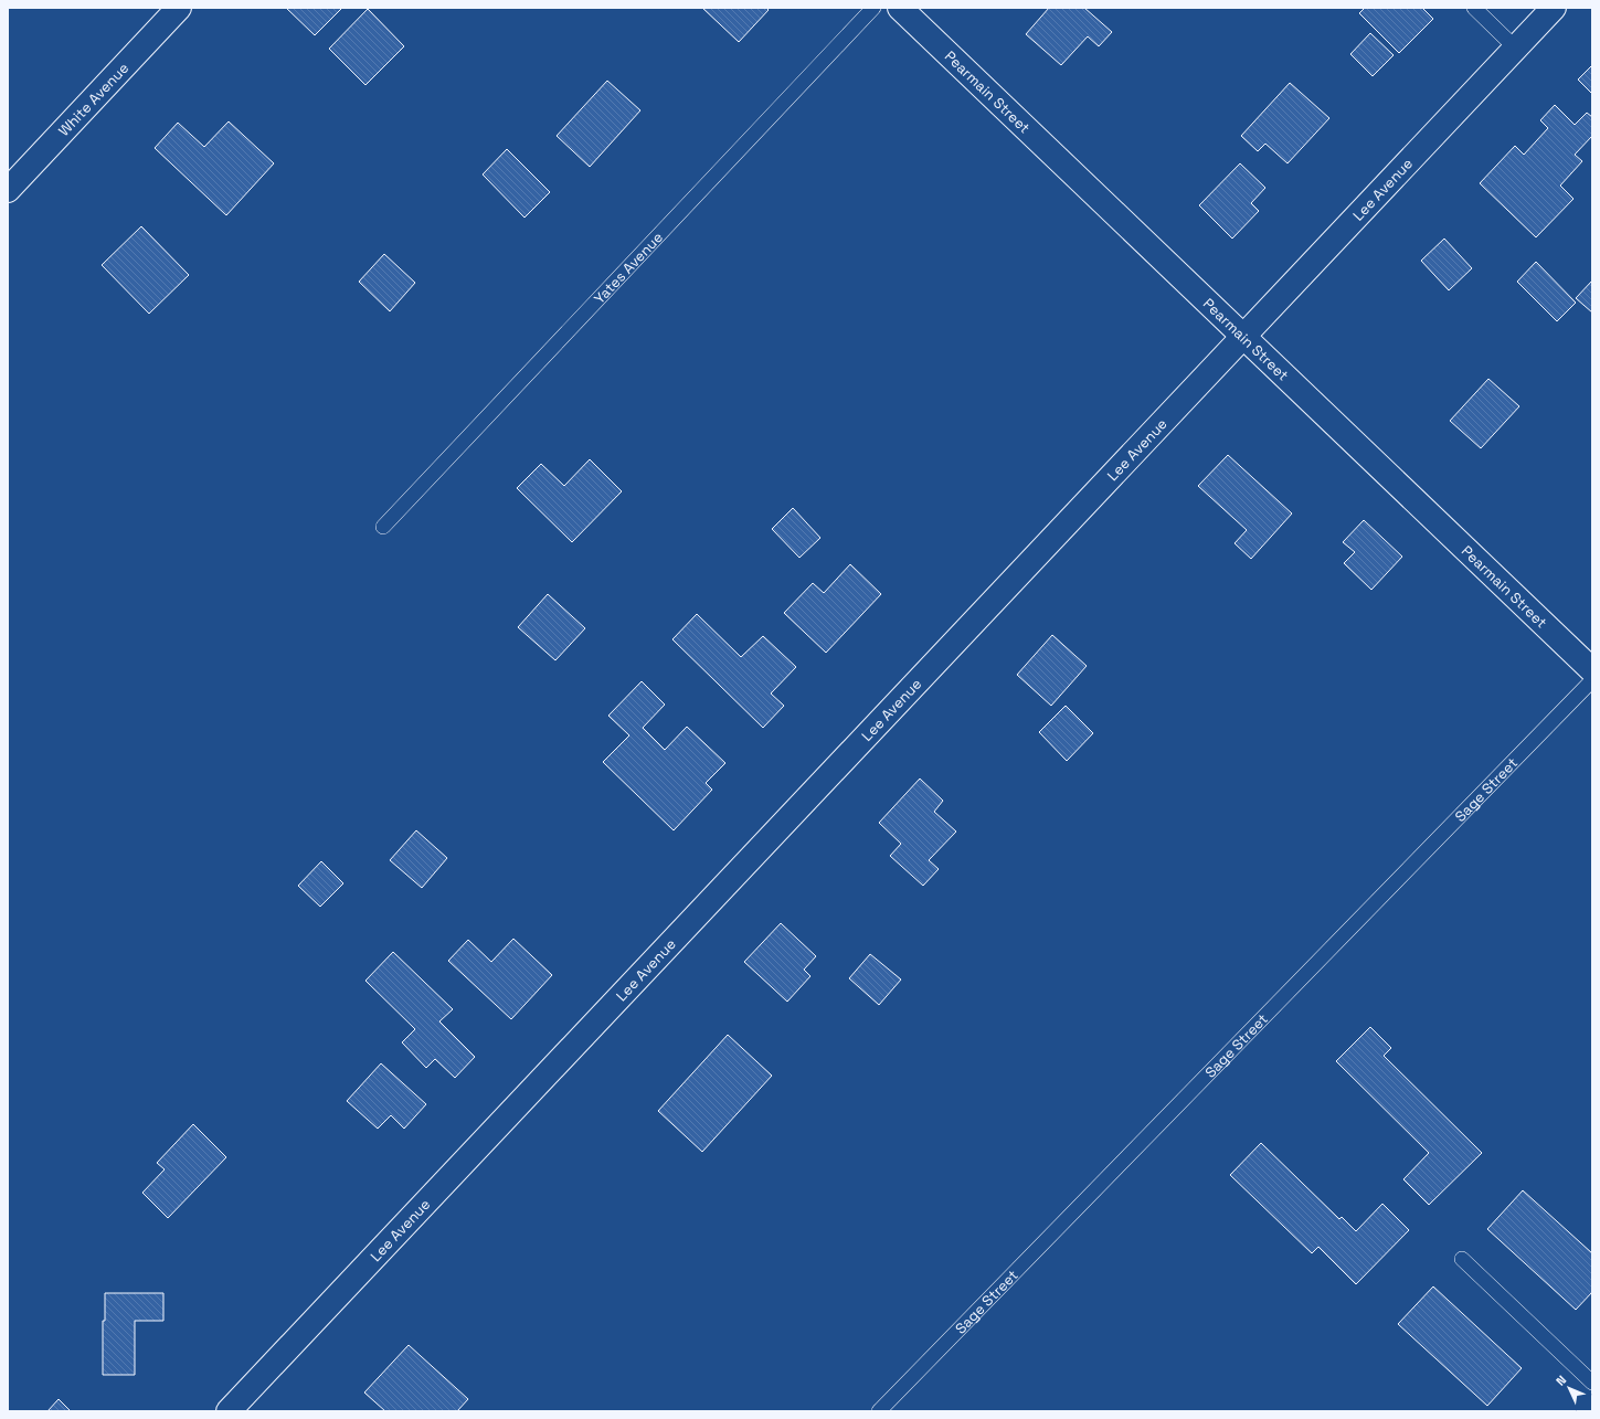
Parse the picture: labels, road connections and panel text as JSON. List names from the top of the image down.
{
  "streets": {
    "street": ["Pearmain Street", "White Avenue", "Lee Avenue"],
    "lane": ["Yates Avenue", "Sage Street"]
  },
  "crossings": [
    ["Pearmain Street", "Lee Avenue"]
  ],
  "north": "top left"
}
